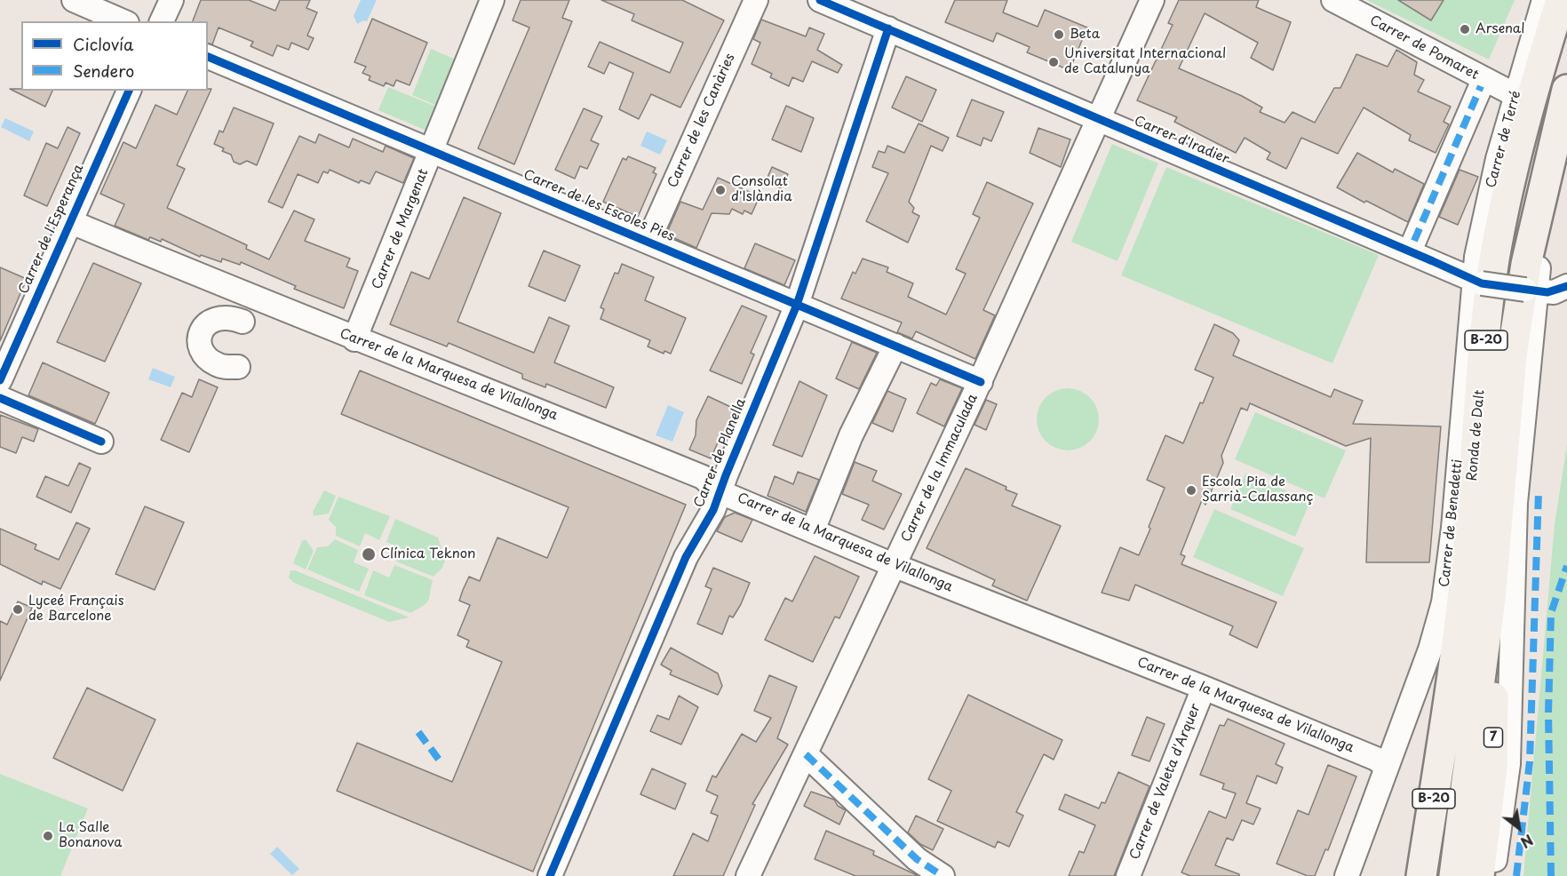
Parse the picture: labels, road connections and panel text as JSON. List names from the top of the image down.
{
  "streets": {
    "highway": ["B-20", "Ronda de Dalt", "7"],
    "street": [
      "Carrer de Pomaret",
      "Carrer de les Canàries",
      "Carrer de Terré",
      "Carrer d'Iradier",
      "Carrer de les Escoles Pies",
      "Carrer de l'Esperança",
      "Carrer de Margenat",
      "Carrer de la Marquesa de Vilallonga",
      "Carrer de Planella",
      "Carrer de la Immaculada",
      "Carrer de Benedetti",
      "Carrer de Valeta d'Arquer"
    ]
  },
  "crossings": [
    ["Carrer de Pomaret", "Carrer de Terré"],
    ["Carrer de les Canàries", "Carrer de les Escoles Pies"],
    ["Carrer de Terré", "Carrer d'Iradier"],
    ["Carrer de Terré", "Carrer de Benedetti"],
    ["Carrer d'Iradier", "Carrer de Planella"],
    ["Carrer d'Iradier", "Carrer de la Immaculada"],
    ["Carrer d'Iradier", "Carrer de Benedetti"],
    ["Carrer de les Escoles Pies", "Carrer de Margenat"],
    ["Carrer de les Escoles Pies", "Carrer de Planella"],
    ["Carrer de les Escoles Pies", "Carrer de la Immaculada"],
    ["Carrer de l'Esperança", "Carrer de la Marquesa de Vilallonga"],
    ["Carrer de Margenat", "Carrer de la Marquesa de Vilallonga"],
    ["B-20", "7"],
    ["Carrer de la Marquesa de Vilallonga", "Carrer de Planella"],
    ["Carrer de la Marquesa de Vilallonga", "Carrer de la Immaculada"],
    ["Carrer de la Marquesa de Vilallonga", "Carrer de Benedetti"],
    ["Carrer de la Marquesa de Vilallonga", "Carrer de Valeta d'Arquer"]
  ],
  "places": [
    "Arsenal",
    "Beta",
    "Universitat Internacional de Catalunya",
    "Consolat d'Islàndia",
    "Escola Pia de Sarrià-Calassanç",
    "Clínica Teknon",
    "Lyceé Français de Barcelone",
    "La Salle Bonanova"
  ],
  "legend": ["Ciclovía", "Sendero"],
  "north": "bottom right"
}
